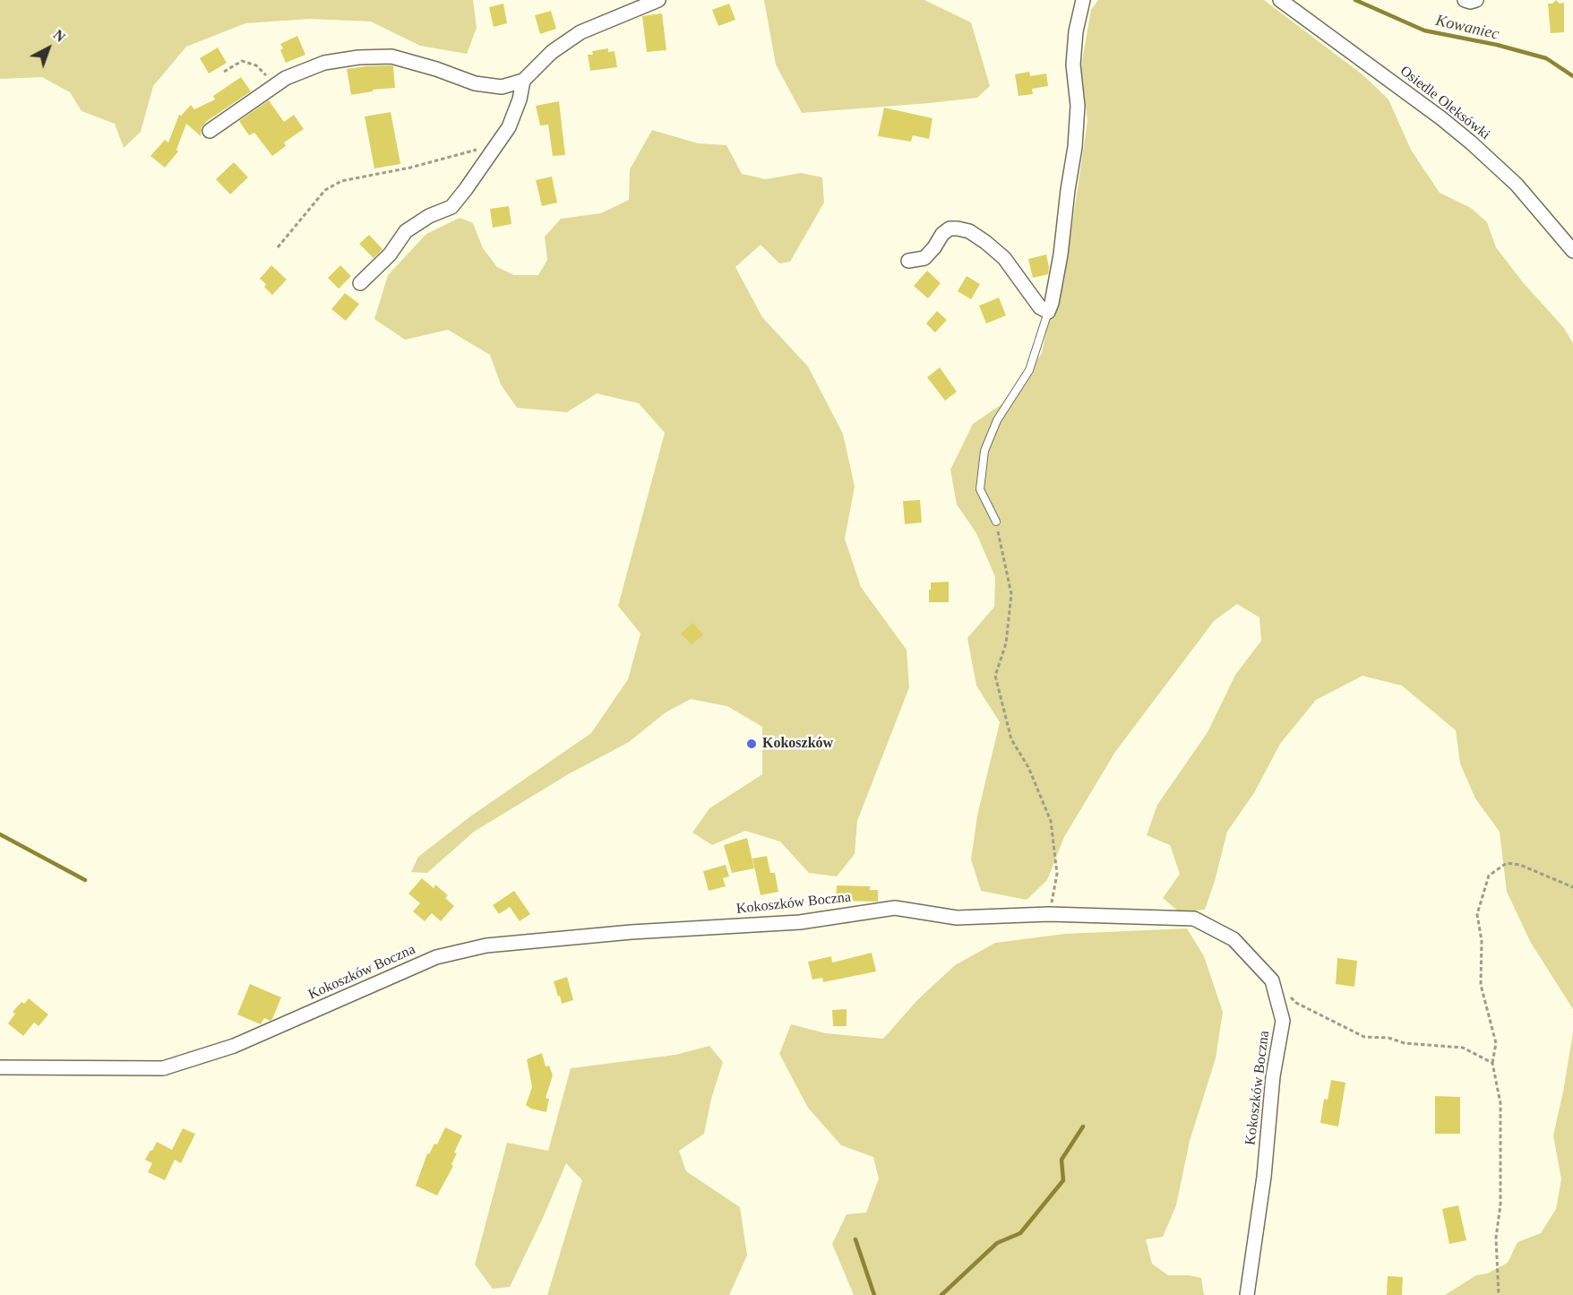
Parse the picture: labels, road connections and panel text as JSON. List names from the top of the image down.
{
  "streets": {
    "street": ["Osiedle Oleksówki", "Kokoszków Boczna"]
  },
  "water": ["Kowaniec"],
  "places": ["Kokoszków"],
  "north": "top right"
}
